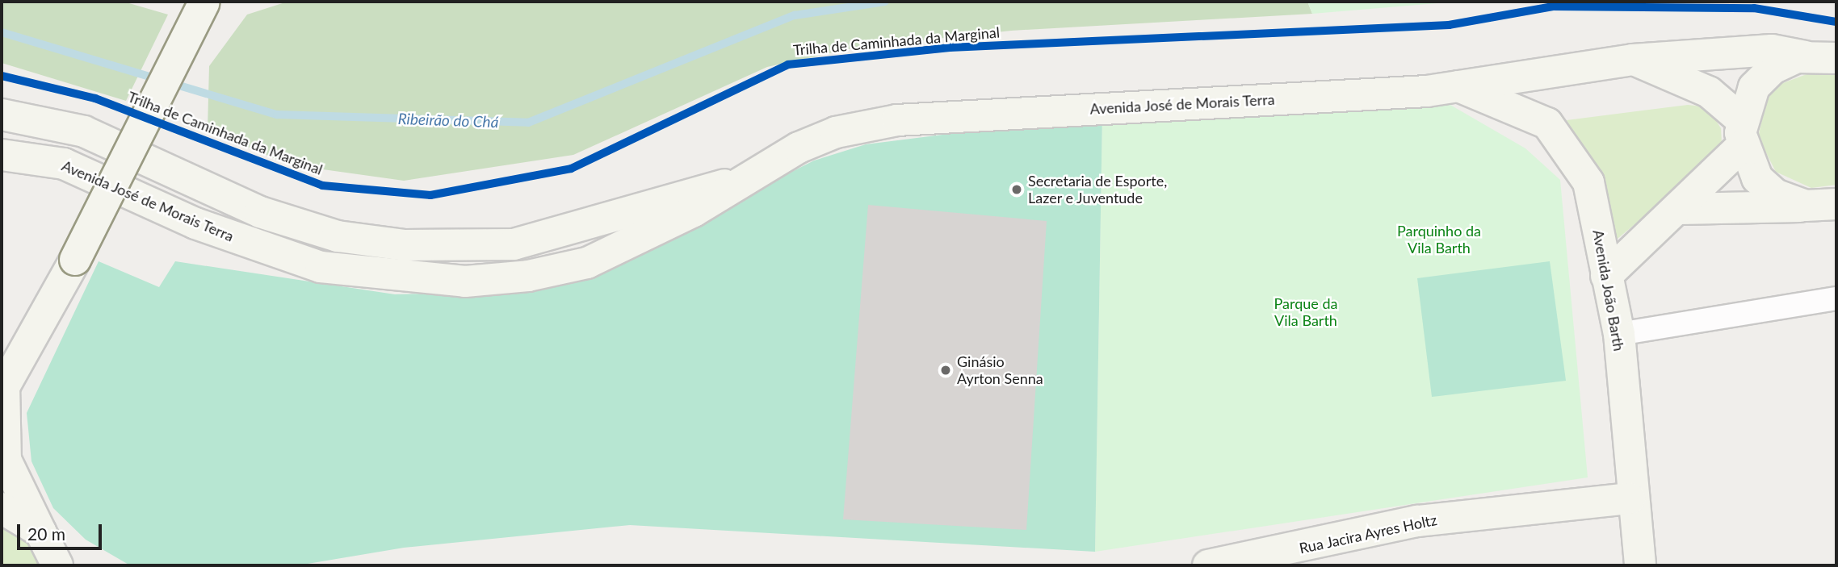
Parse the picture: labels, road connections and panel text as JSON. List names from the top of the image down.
{
  "streets": {
    "main road": ["Avenida José de Morais Terra", "Avenida João Barth", "Rua Jacira Ayres Holtz"],
    "cycle path": ["Trilha de Caminhada da Marginal"]
  },
  "crossings": [
    ["Avenida José de Morais Terra", "Avenida João Barth"],
    ["Avenida João Barth", "Rua Jacira Ayres Holtz"]
  ],
  "water": ["Ribeirão do Chá"],
  "parks": ["Parquinho da Vila Barth", "Parque da Vila Barth"],
  "places": ["Secretaria de Esporte, Lazer e Juventude", "Ginásio Ayrton Senna"],
  "scale_bar": "20 m"
}
